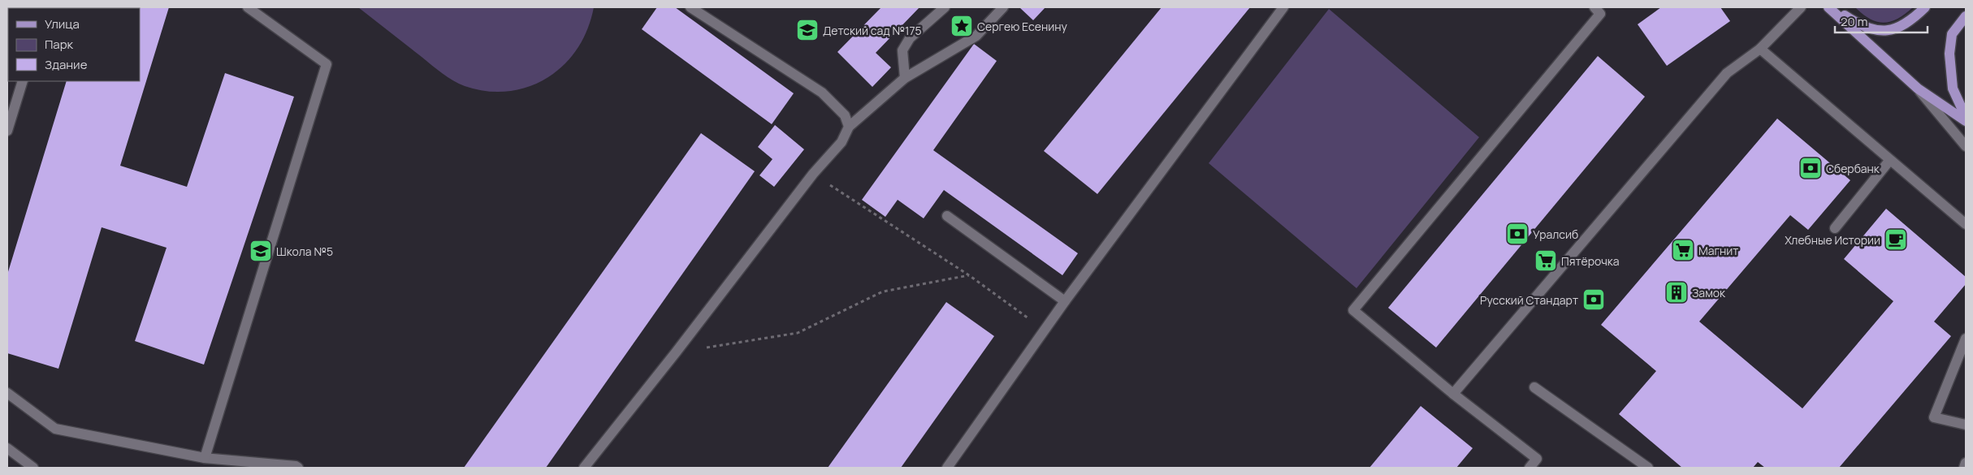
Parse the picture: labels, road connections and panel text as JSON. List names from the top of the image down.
{
  "places": {
    "place": ["Сергею Есенину"],
    "school or university": ["Детский сад №175", "Школа №5"],
    "bank": ["Сбербанк", "Уралсиб", "Русский Стандарт"],
    "cafe": ["Хлебные Истории"],
    "supermarket": ["Магнит", "Пятёрочка"],
    "building": ["Замок"]
  },
  "legend": ["Улица", "Парк", "Здание"],
  "scale_bar": "20 m"
}
